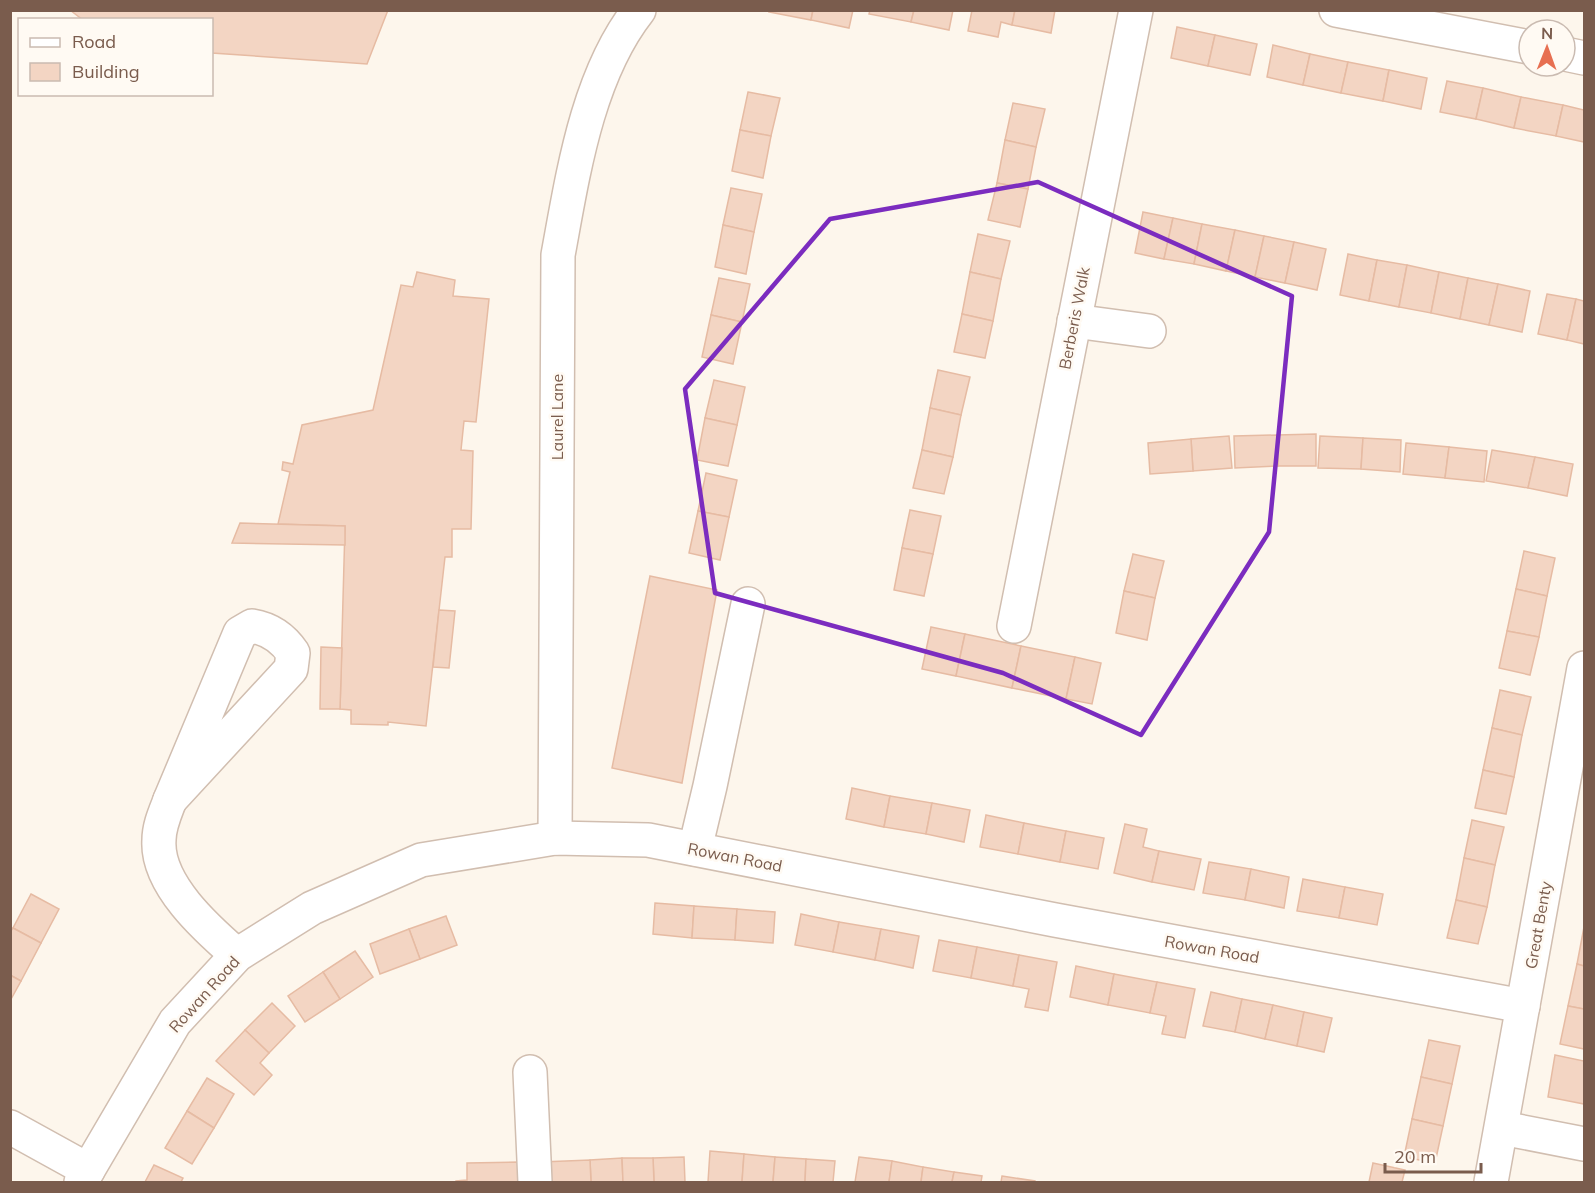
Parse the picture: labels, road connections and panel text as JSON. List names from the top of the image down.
{
  "streets": {
    "street": [
      "Berberis Walk",
      "Laurel Lane",
      "Rowan Road",
      "Great Benty"
    ]
  },
  "crossings": [
    ["Laurel Lane", "Rowan Road"],
    ["Rowan Road", "Great Benty"]
  ],
  "legend": ["Road", "Building"],
  "scale_bar": "20 m",
  "north": "top"
}
